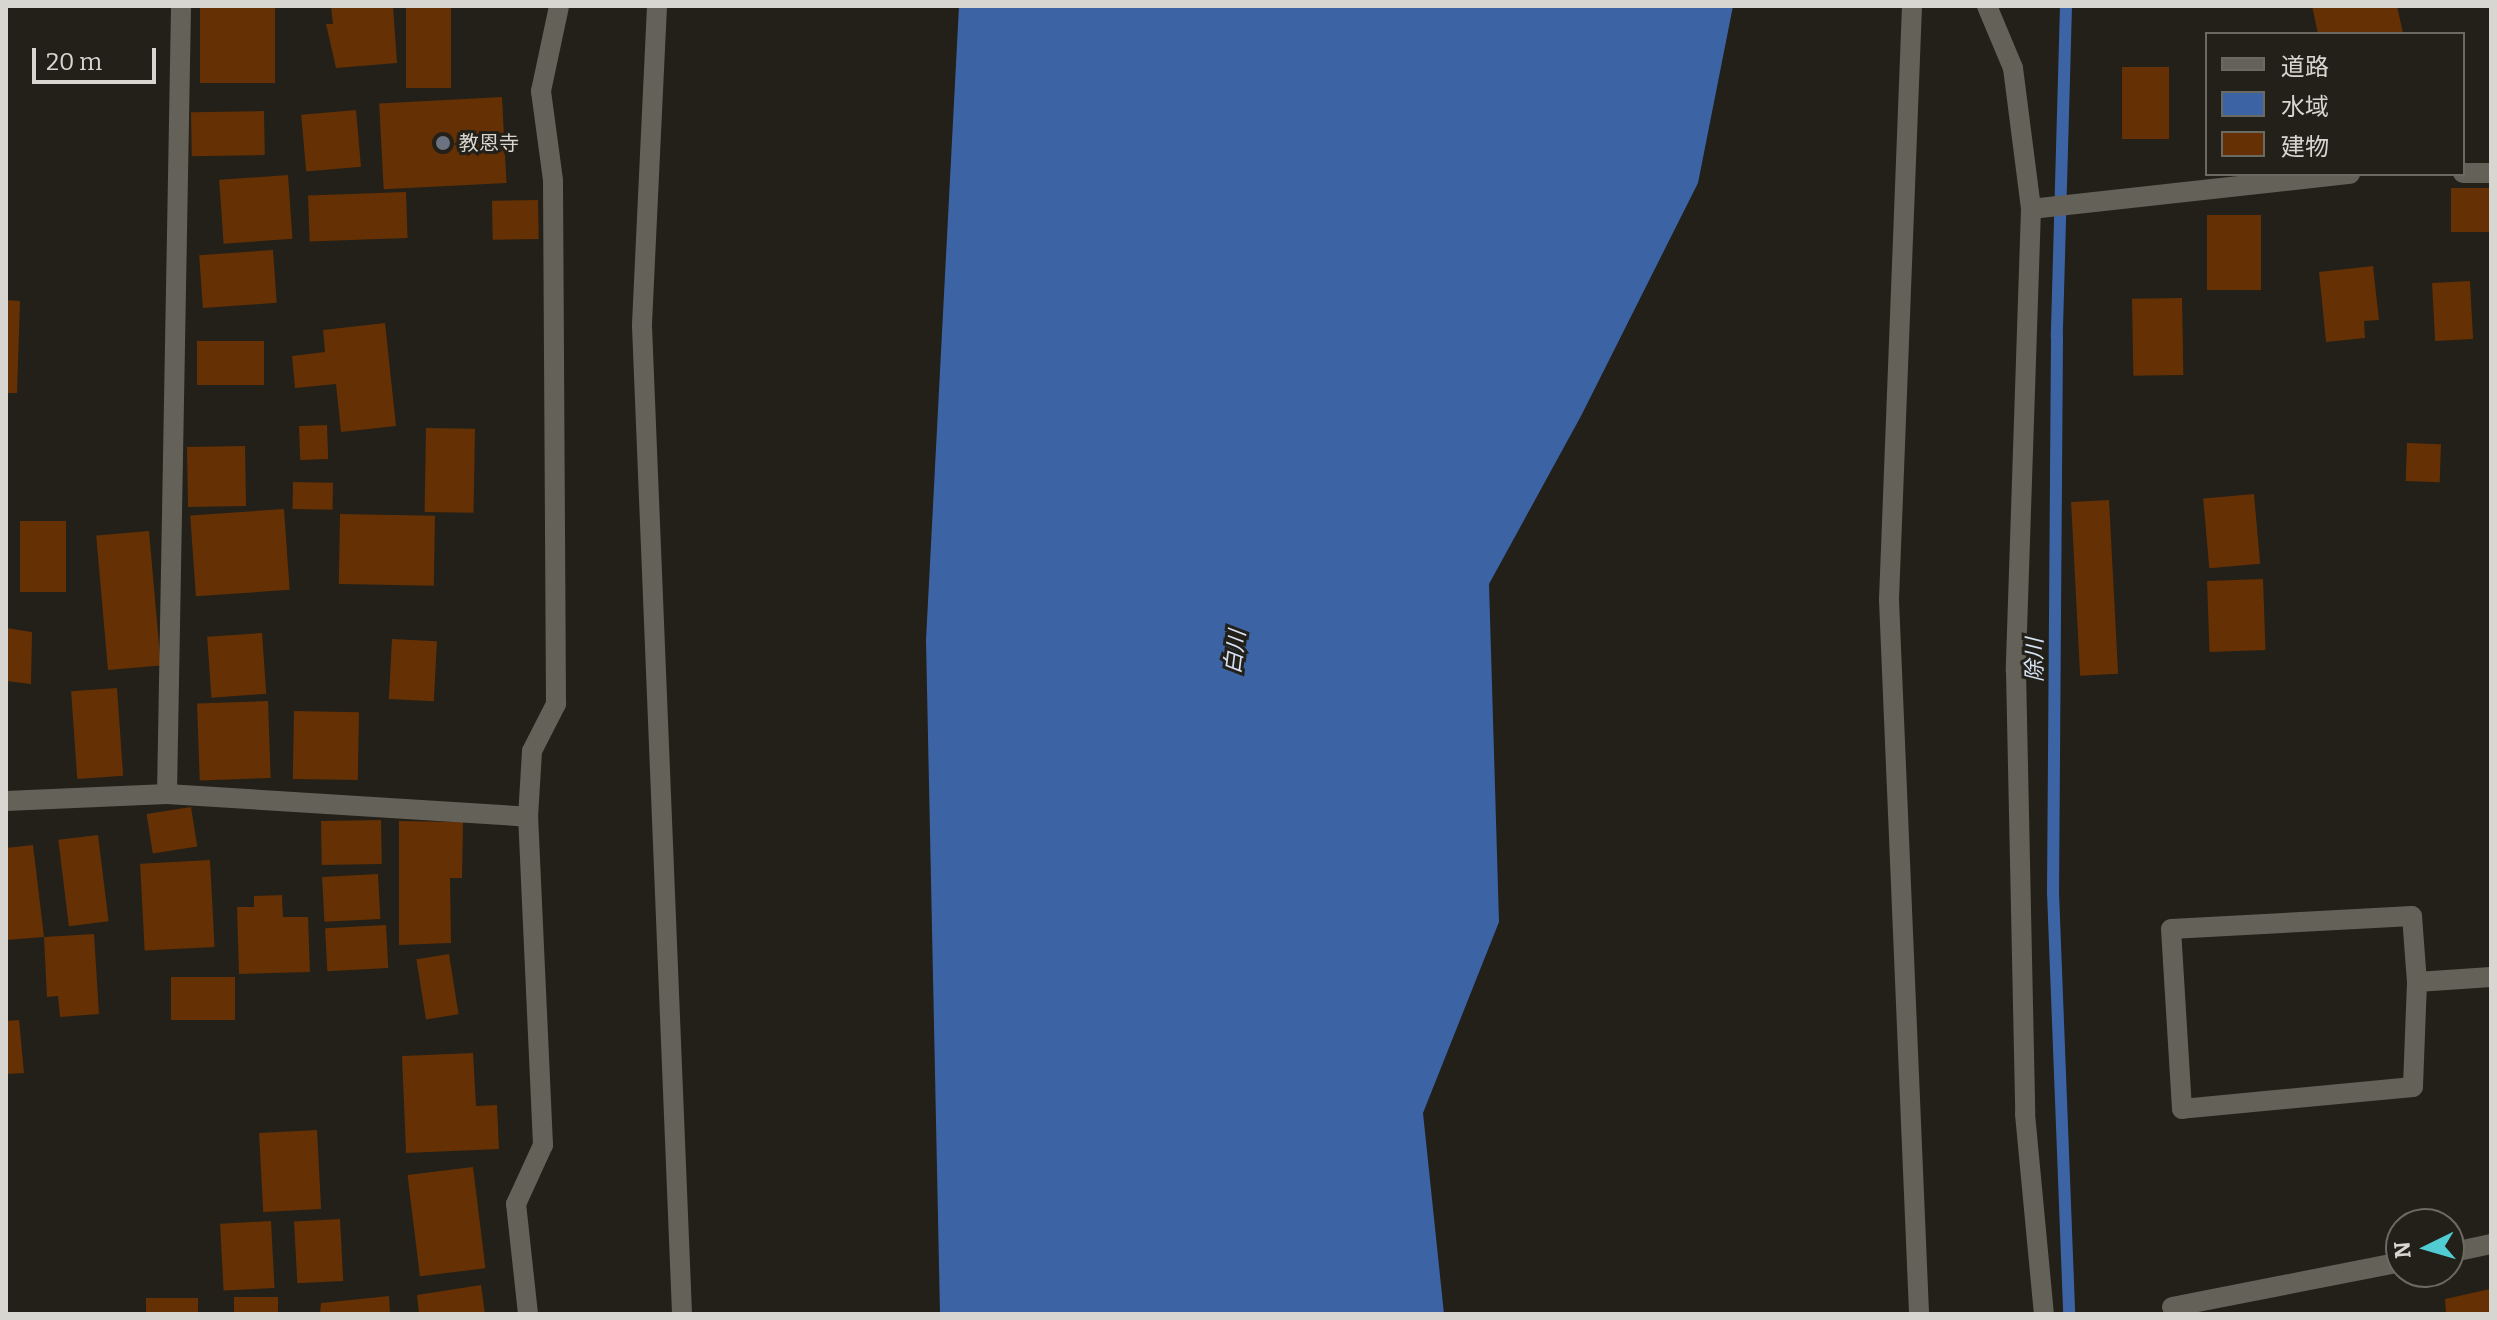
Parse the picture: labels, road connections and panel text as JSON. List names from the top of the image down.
{
  "water": ["白川", "除川"],
  "places": ["教恩寺"],
  "legend": ["道路", "水域", "建物"],
  "scale_bar": "20 m",
  "north": "left"
}
